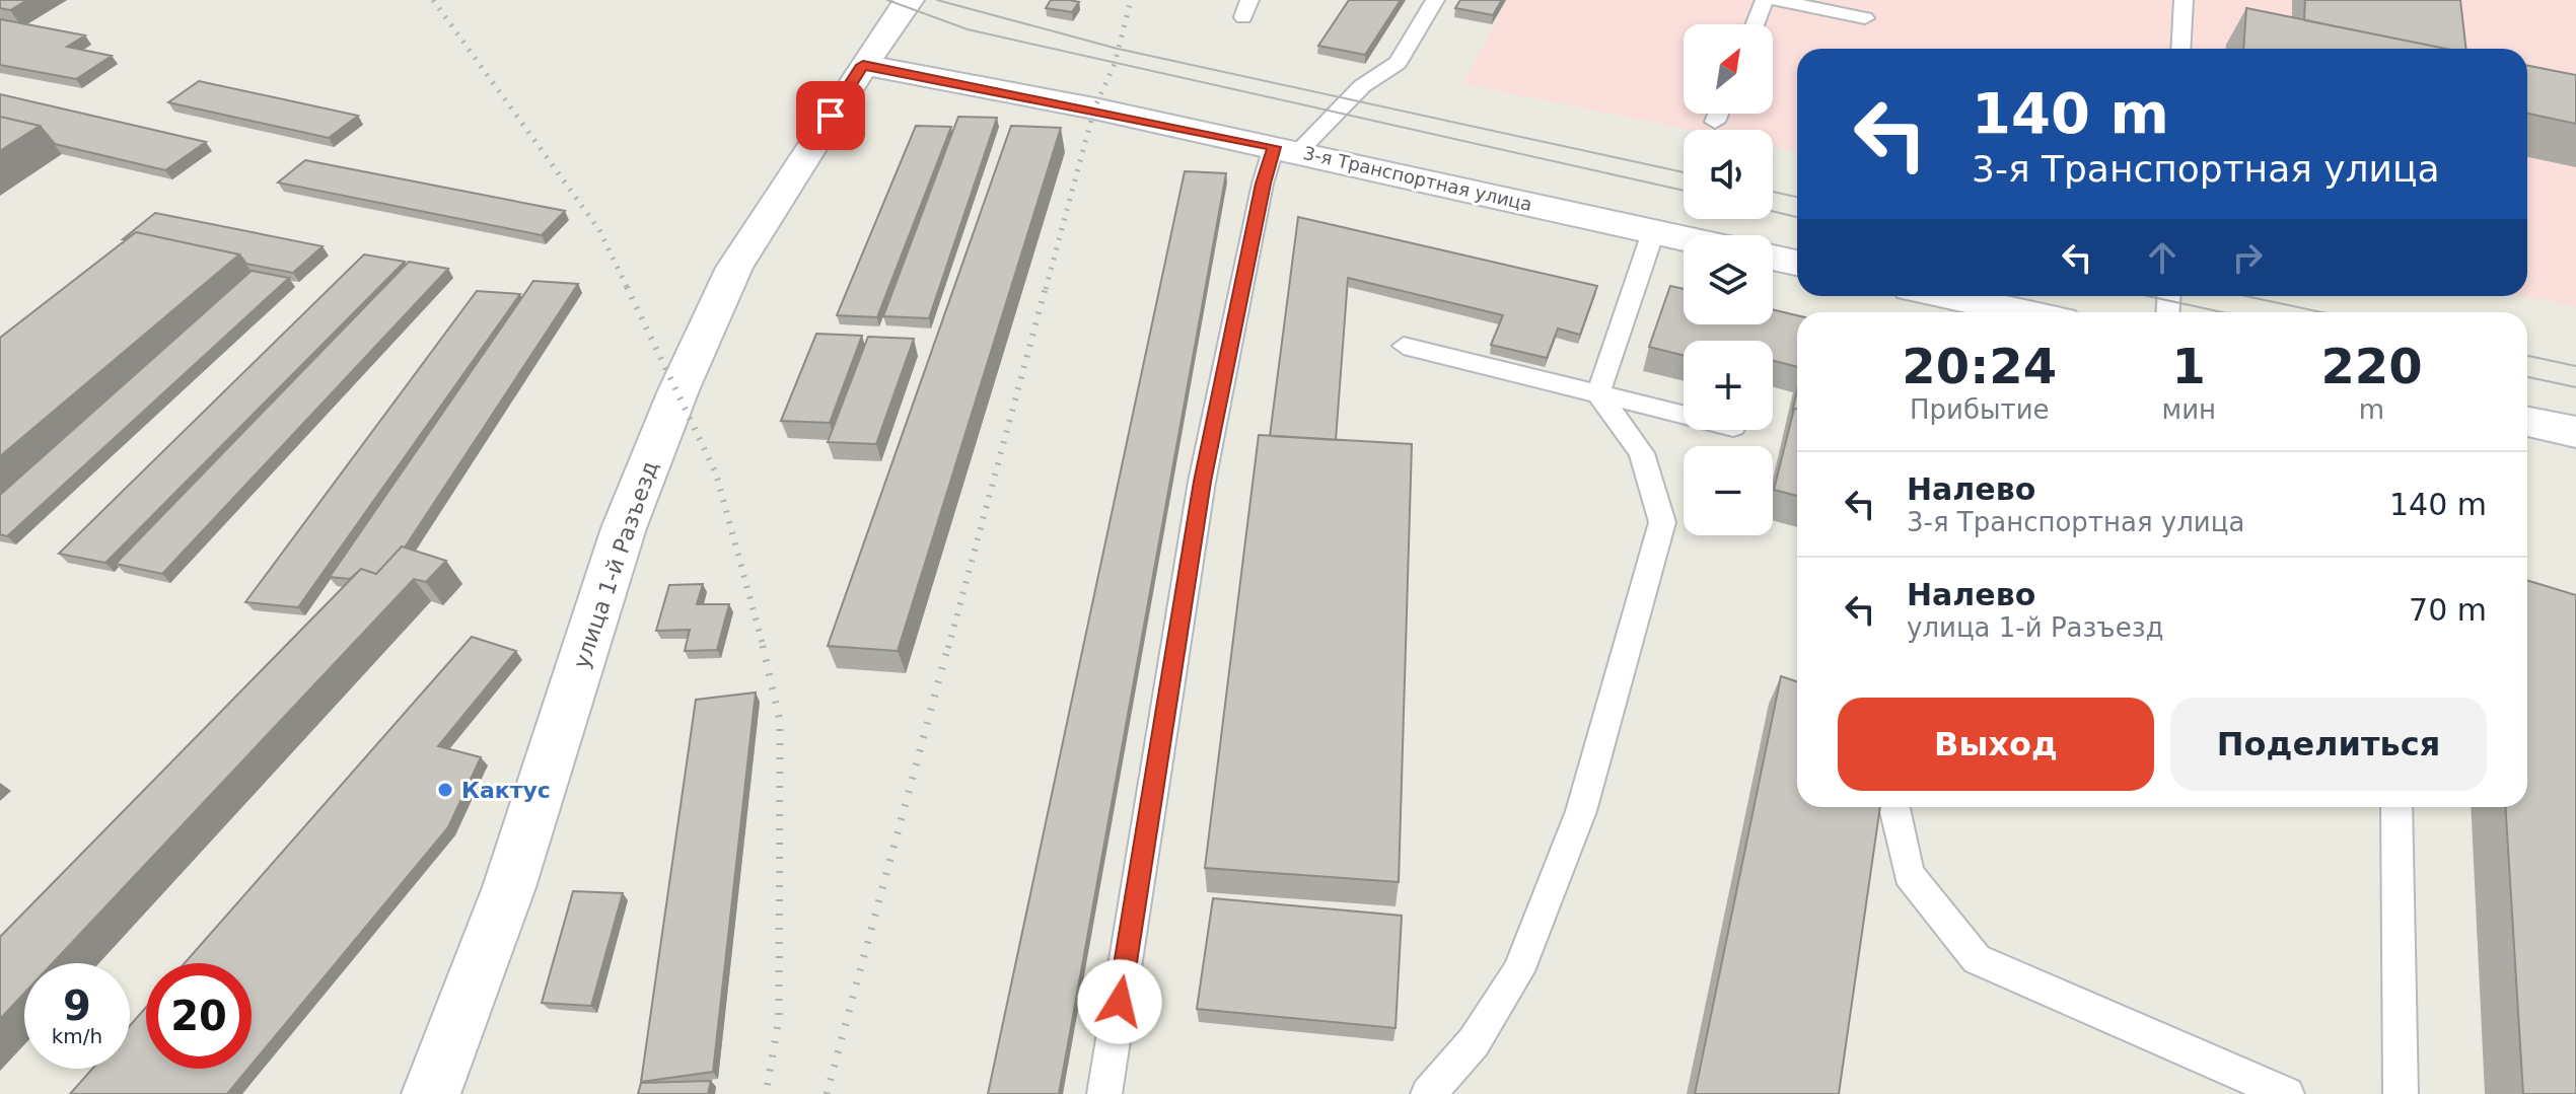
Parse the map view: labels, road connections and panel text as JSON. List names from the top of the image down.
{
  "streets": {
    "main road": ["3-я Транспортная улица", "улица 1-й Разъезд"]
  },
  "crossings": [
    ["3-я Транспортная улица", "улица 1-й Разъезд"]
  ],
  "places": ["Кактус"],
  "north": "top right",
  "page": {
    "map_buttons": ["+", "−"],
    "turn": ["140 m", "3-я Транспортная улица"],
    "eta": [
      "20:24",
      "Прибытие",
      "1",
      "мин",
      "220",
      "m"
    ],
    "list": [
      {
        "name": "Налево",
        "note": "3-я Транспортная улица",
        "value": "140 m"
      },
      {
        "name": "Налево",
        "note": "улица 1-й Разъезд",
        "value": "70 m"
      }
    ],
    "buttons": ["Выход", "Поделиться"],
    "speed": "9 km/h",
    "limit": "20"
  }
}
